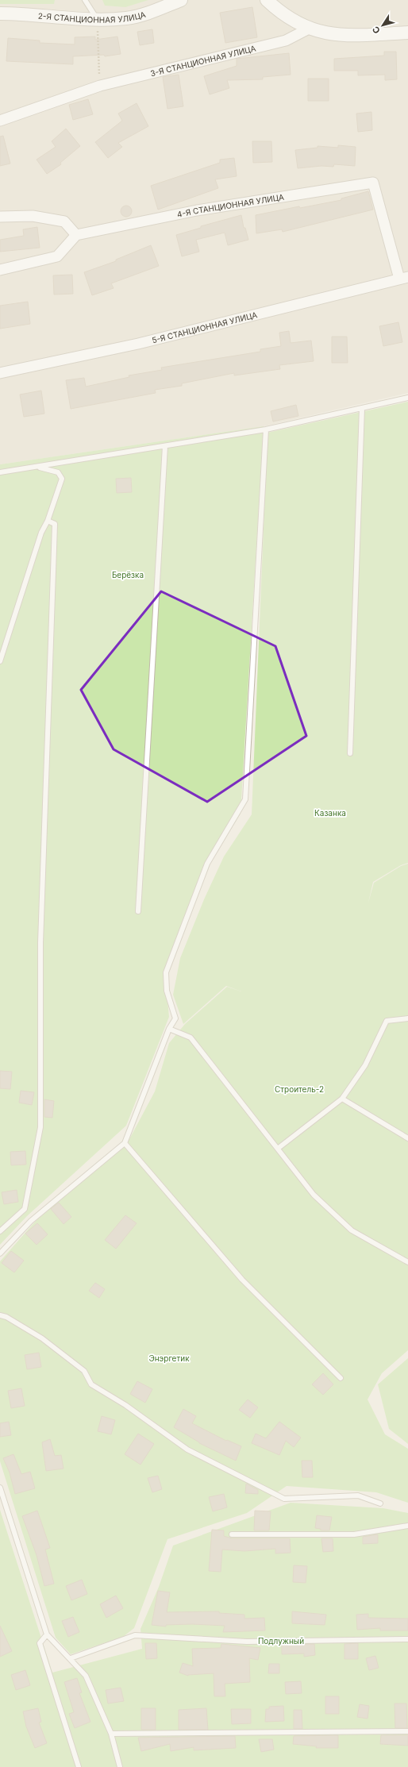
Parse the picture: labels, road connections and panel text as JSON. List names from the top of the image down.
{
  "streets": {
    "street": [
      "2-Я СТАНЦИОННАЯ УЛИЦА",
      "3-Я СТАНЦИОННАЯ УЛИЦА",
      "4-Я СТАНЦИОННАЯ УЛИЦА",
      "5-Я СТАНЦИОННАЯ УЛИЦА"
    ]
  },
  "crossings": [
    ["4-Я СТАНЦИОННАЯ УЛИЦА", "5-Я СТАНЦИОННАЯ УЛИЦА"]
  ],
  "parks": [
    "Берёзка",
    "Казанка",
    "Строитель-2",
    "Энэргетик",
    "Подлужный"
  ],
  "north": "bottom left"
}
